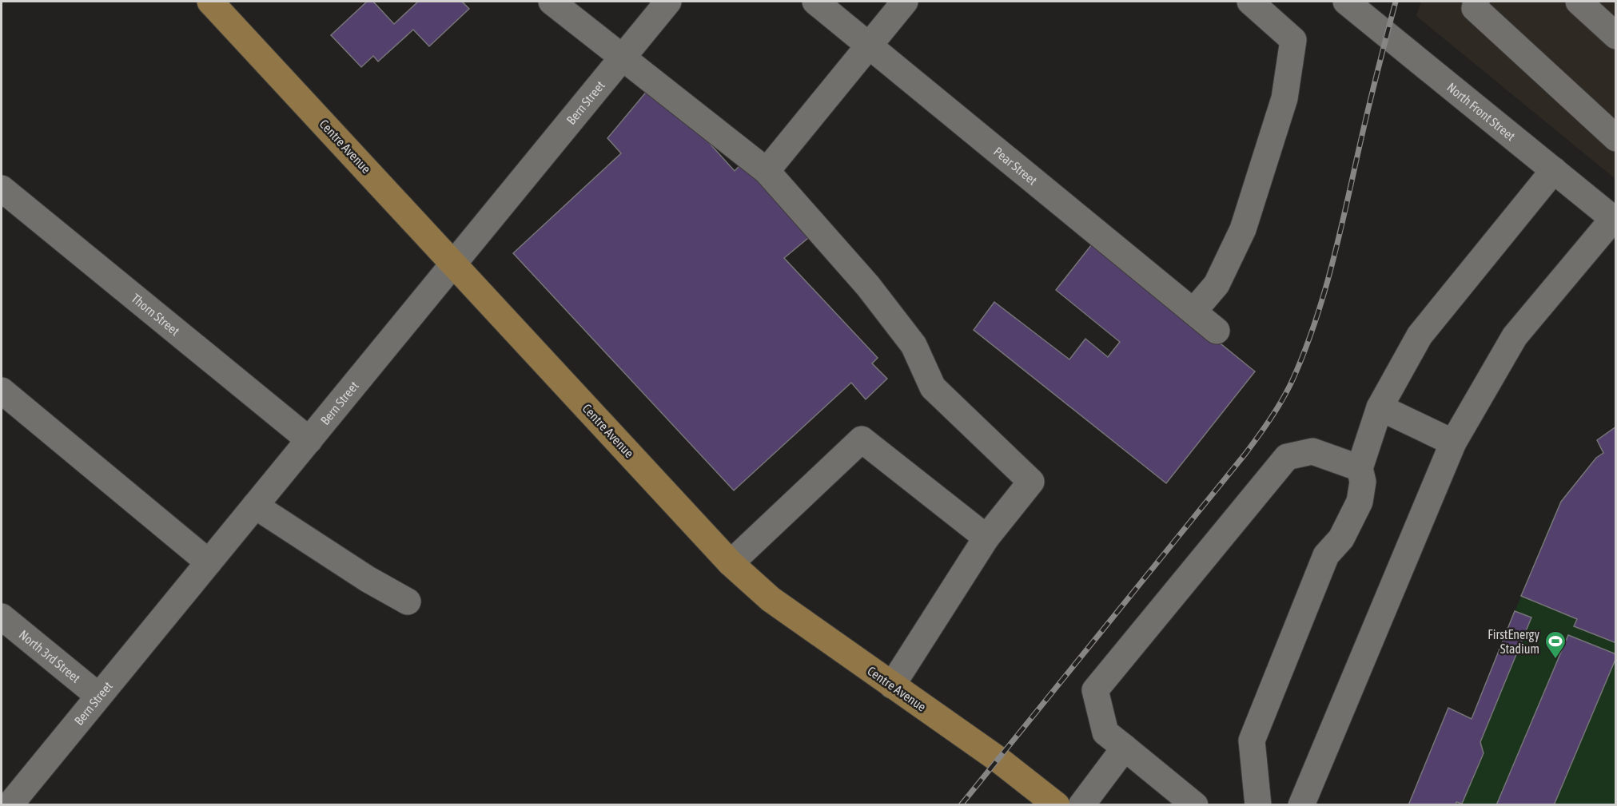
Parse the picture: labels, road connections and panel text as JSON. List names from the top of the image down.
{
  "streets": {
    "main road": ["Centre Avenue"],
    "street": [
      "Bern Street",
      "North Front Street",
      "Pear Street",
      "Thorn Street",
      "North 3rd Street"
    ]
  },
  "crossings": [
    ["Bern Street", "Centre Avenue"],
    ["Bern Street", "Thorn Street"],
    ["Bern Street", "North 3rd Street"]
  ],
  "places": {
    "sports": ["FirstEnergy Stadium"]
  }
}
